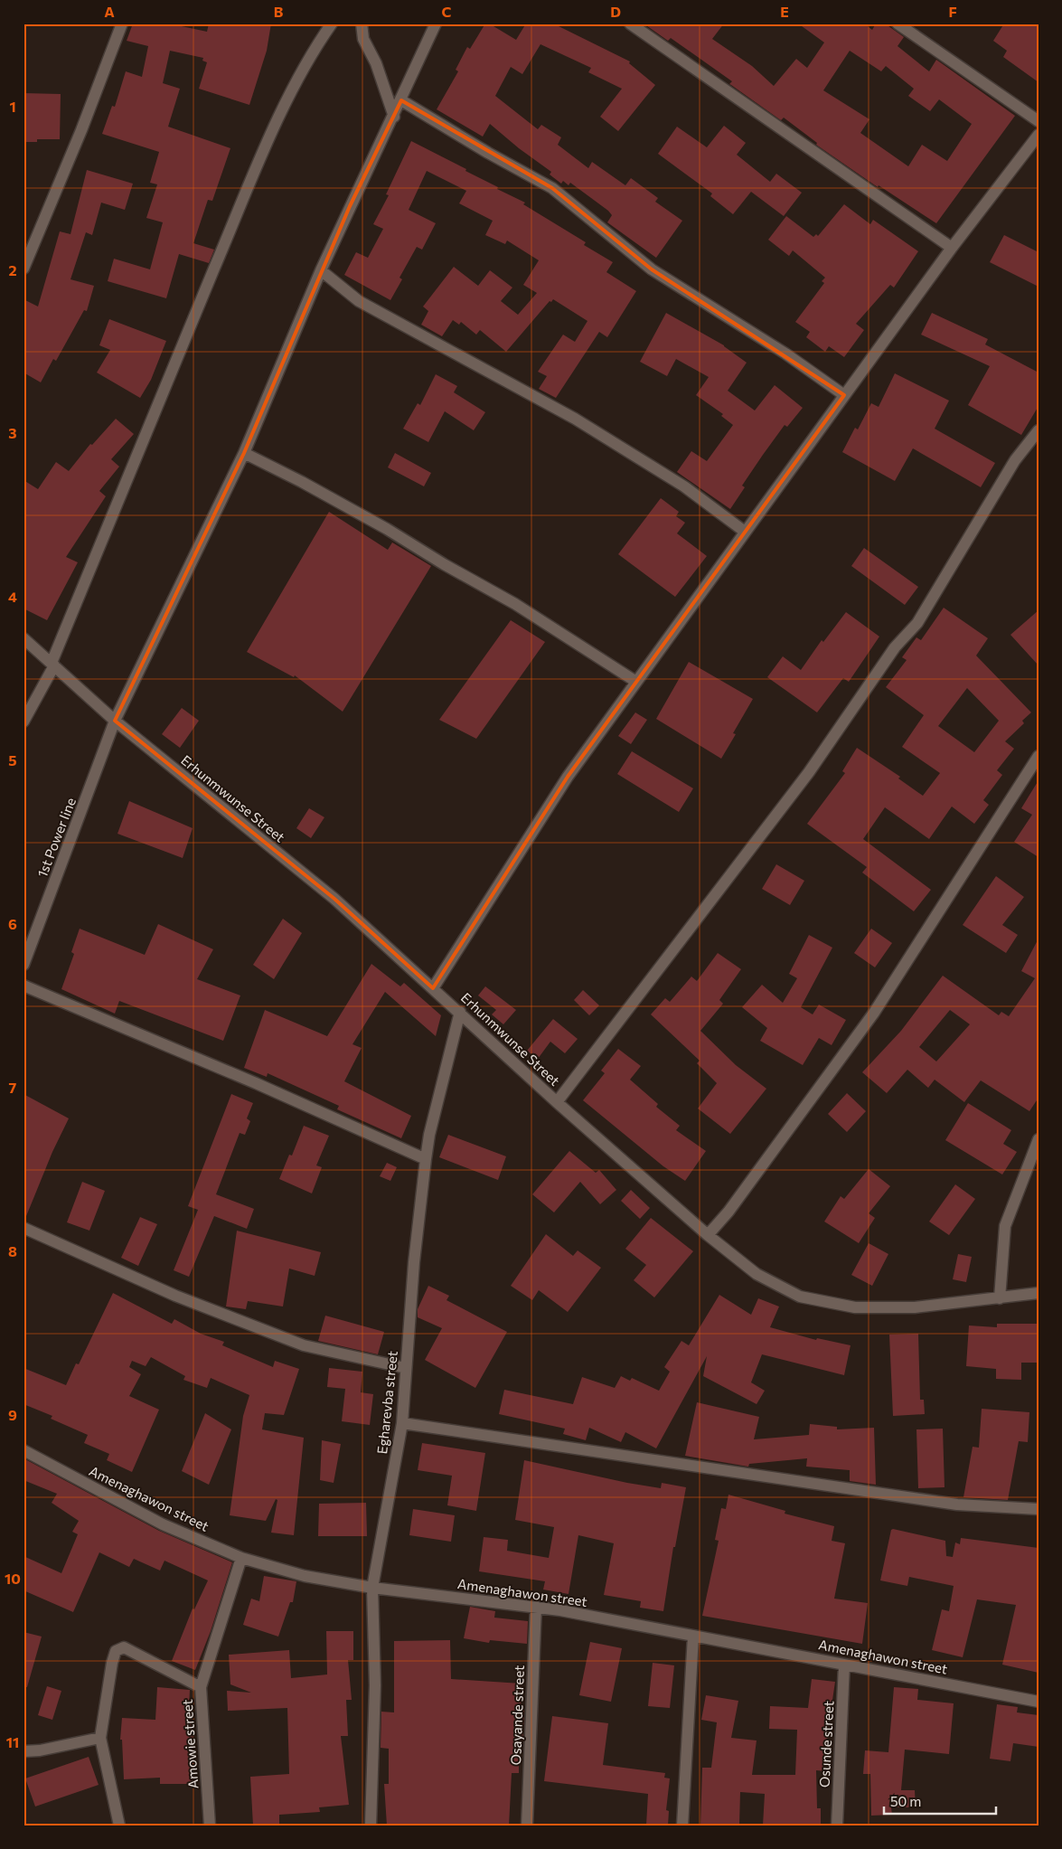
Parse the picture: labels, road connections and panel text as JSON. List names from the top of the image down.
{
  "streets": {
    "street": [
      "Erhunmwunse Street",
      "1st Power line",
      "Egharevba street",
      "Amenaghawon street",
      "Osayande street",
      "Amowie street",
      "Osunde street"
    ]
  },
  "crossings": [
    ["Erhunmwunse Street", "1st Power line"],
    ["Erhunmwunse Street", "Egharevba street"],
    ["Egharevba street", "Amenaghawon street"],
    ["Amenaghawon street", "Osayande street"],
    ["Amenaghawon street", "Amowie street"],
    ["Amenaghawon street", "Osunde street"]
  ],
  "scale_bar": "50 m",
  "grid": {
    "columns": [
      "A",
      "B",
      "C",
      "D",
      "E",
      "F"
    ],
    "rows": [
      "1",
      "2",
      "3",
      "4",
      "5",
      "6",
      "7",
      "8",
      "9",
      "10",
      "11"
    ]
  }
}
